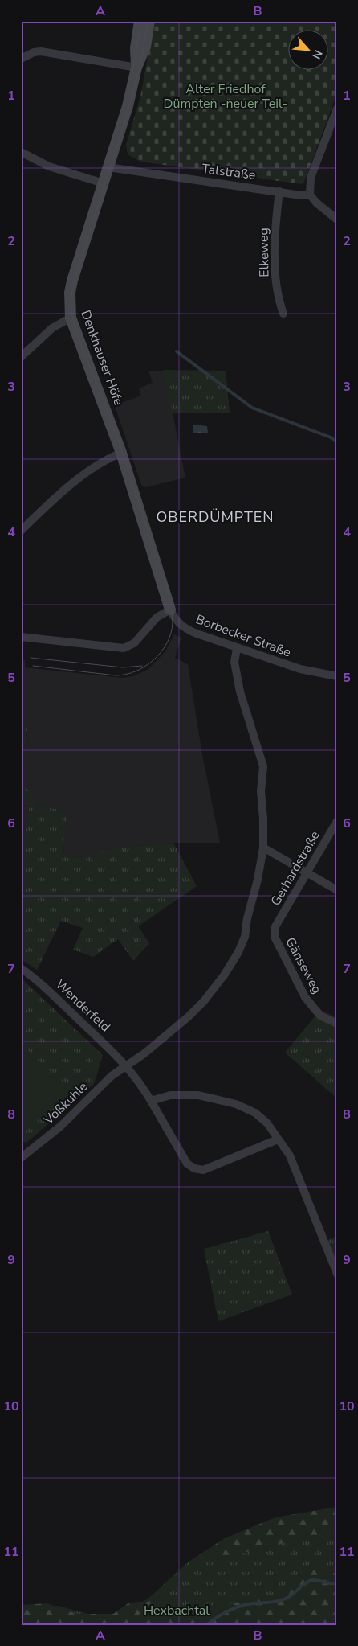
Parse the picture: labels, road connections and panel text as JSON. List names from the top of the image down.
{
  "streets": {
    "street": [
      "Talstraße",
      "Elkeweg",
      "Denkhauser Höfe",
      "Borbecker Straße",
      "Gerhardstraße",
      "Gänseweg",
      "Wenderfeld",
      "Voßkuhle"
    ]
  },
  "crossings": [
    ["Talstraße", "Elkeweg"],
    ["Talstraße", "Denkhauser Höfe"],
    ["Denkhauser Höfe", "Borbecker Straße"],
    ["Gerhardstraße", "Gänseweg"],
    ["Wenderfeld", "Voßkuhle"]
  ],
  "districts": ["OBERDÜMPTEN"],
  "parks": ["Alter Friedhof Dümpten -neuer Teil-", "Hexbachtal"],
  "north": "bottom right",
  "grid": {
    "columns": ["A", "B"],
    "rows": [
      "1",
      "2",
      "3",
      "4",
      "5",
      "6",
      "7",
      "8",
      "9",
      "10",
      "11"
    ]
  }
}
